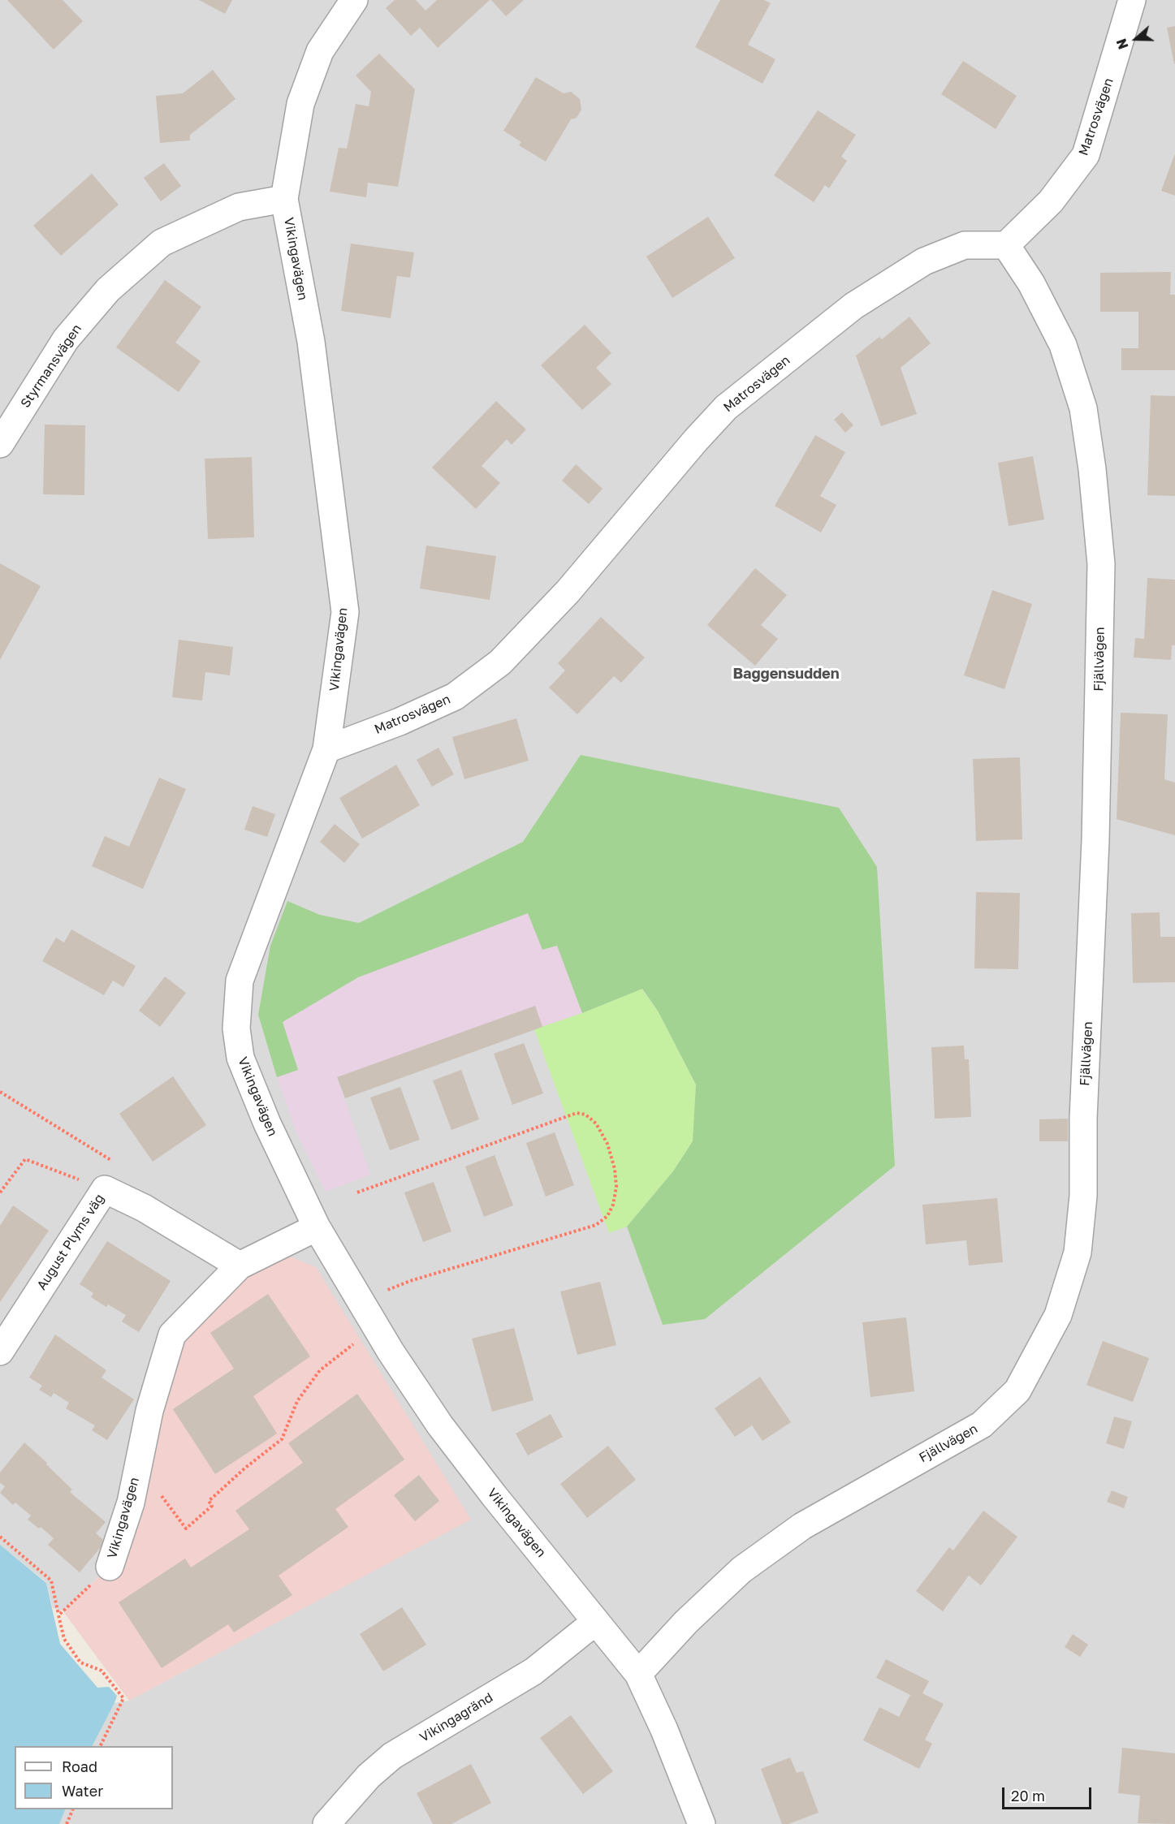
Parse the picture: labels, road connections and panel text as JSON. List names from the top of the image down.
{
  "streets": {
    "street": [
      "Matrosvägen",
      "Vikingavägen",
      "Styrmansvägen",
      "Fjällvägen",
      "August Plyms väg",
      "Vikingagränd"
    ]
  },
  "crossings": [
    ["Matrosvägen", "Vikingavägen"],
    ["Matrosvägen", "Fjällvägen"],
    ["Vikingavägen", "Styrmansvägen"],
    ["Vikingavägen", "Fjällvägen"],
    ["Vikingavägen", "August Plyms väg"],
    ["Vikingavägen", "Vikingagränd"]
  ],
  "districts": ["Baggensudden"],
  "legend": ["Road", "Water"],
  "scale_bar": "20 m",
  "north": "left"
}
